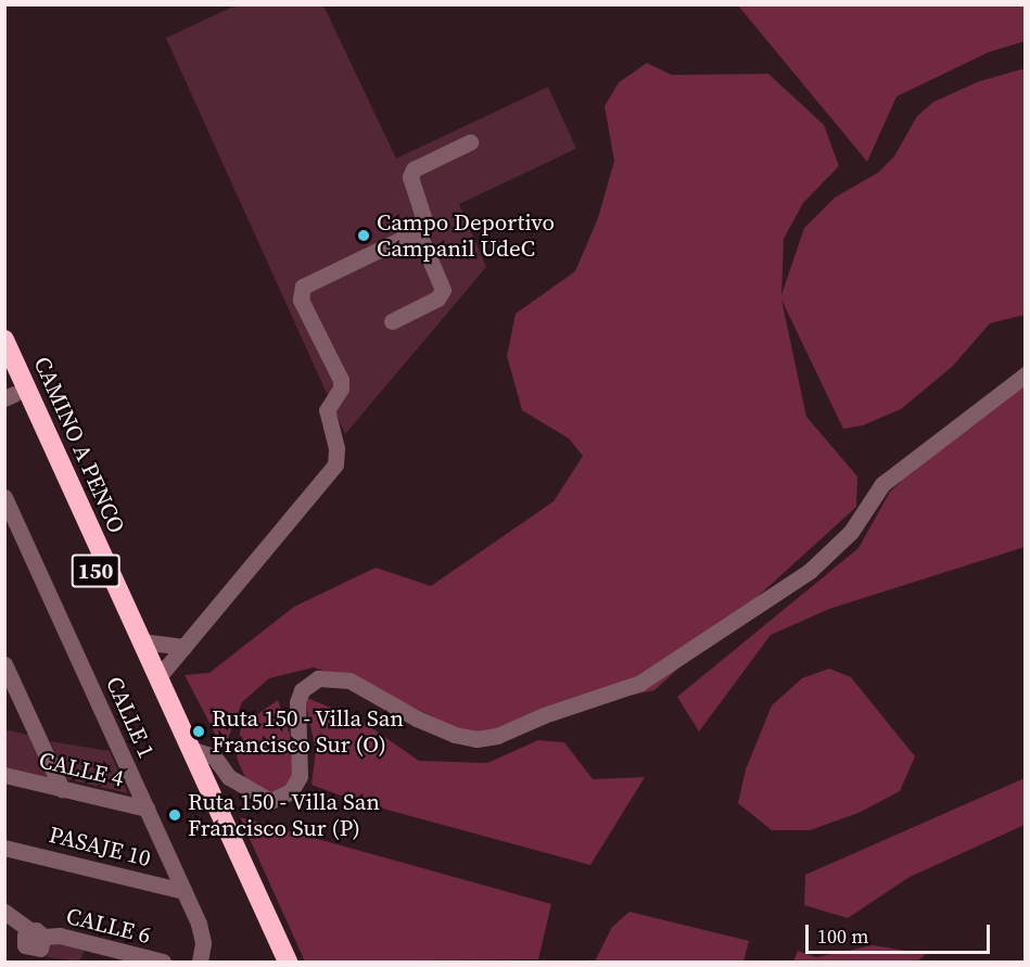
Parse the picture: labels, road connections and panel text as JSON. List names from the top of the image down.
{
  "streets": {
    "highway": ["CAMINO A PENCO", "150"],
    "street": [
      "CALLE 1",
      "CALLE 4",
      "PASAJE 10",
      "CALLE 6"
    ]
  },
  "crossings": [
    ["CALLE 1", "CALLE 4"],
    ["CALLE 1", "PASAJE 10"]
  ],
  "places": ["Campo Deportivo Campanil UdeC", "Ruta 150 - Villa San Francisco Sur (O)", "Ruta 150 - Villa San Francisco Sur (P)"],
  "scale_bar": "100 m"
}
